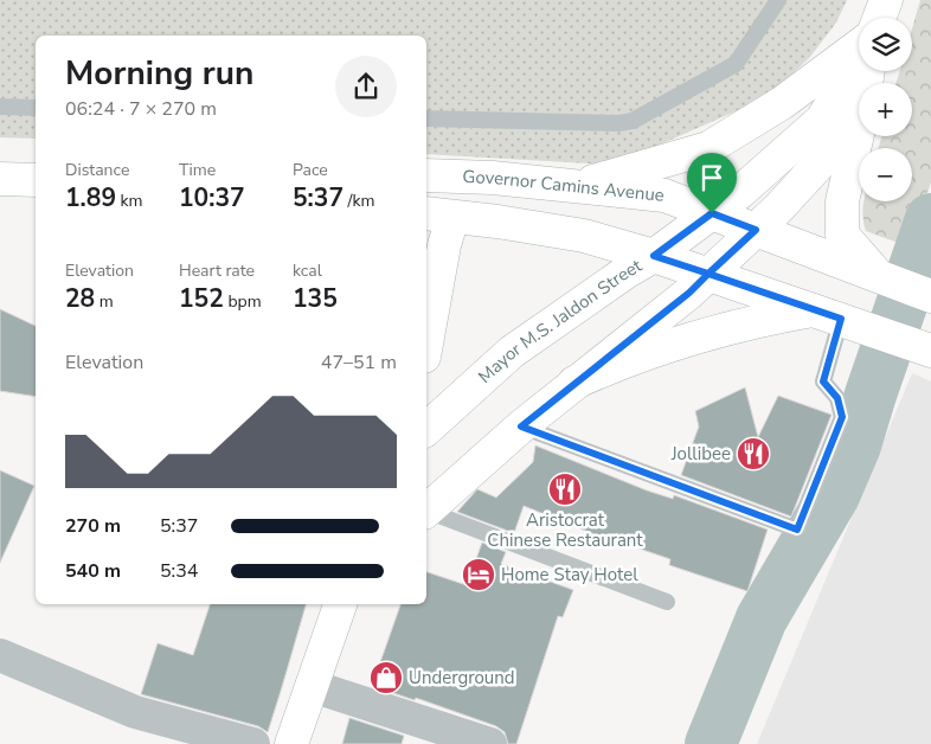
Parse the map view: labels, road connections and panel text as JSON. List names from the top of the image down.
{
  "streets": {
    "main road": ["Governor Camins Avenue", "Mayor M.S. Jaldon Street"]
  },
  "crossings": [
    ["Governor Camins Avenue", "Mayor M.S. Jaldon Street"]
  ],
  "places": {
    "restaurant": ["Jollibee", "Aristocrat Chinese Restaurant"],
    "hotel": ["Home Stay Hotel"],
    "shop": ["Underground"]
  },
  "page": {
    "map_buttons": ["+", "−"],
    "heading": ["Morning run", "06:24 · 7 × 270 m"],
    "stats": [
      ["Distance", "1.89 km"],
      ["Time", "10:37"],
      ["Pace", "5:37 /km"],
      ["Elevation", "28 m"],
      ["Heart rate", "152 bpm"],
      ["kcal", "135"]
    ],
    "chart": ["Elevation", "47–51 m"],
    "list": [
      {
        "name": "270 m",
        "note": "5:37"
      },
      {
        "name": "540 m",
        "note": "5:34"
      }
    ]
  }
}
